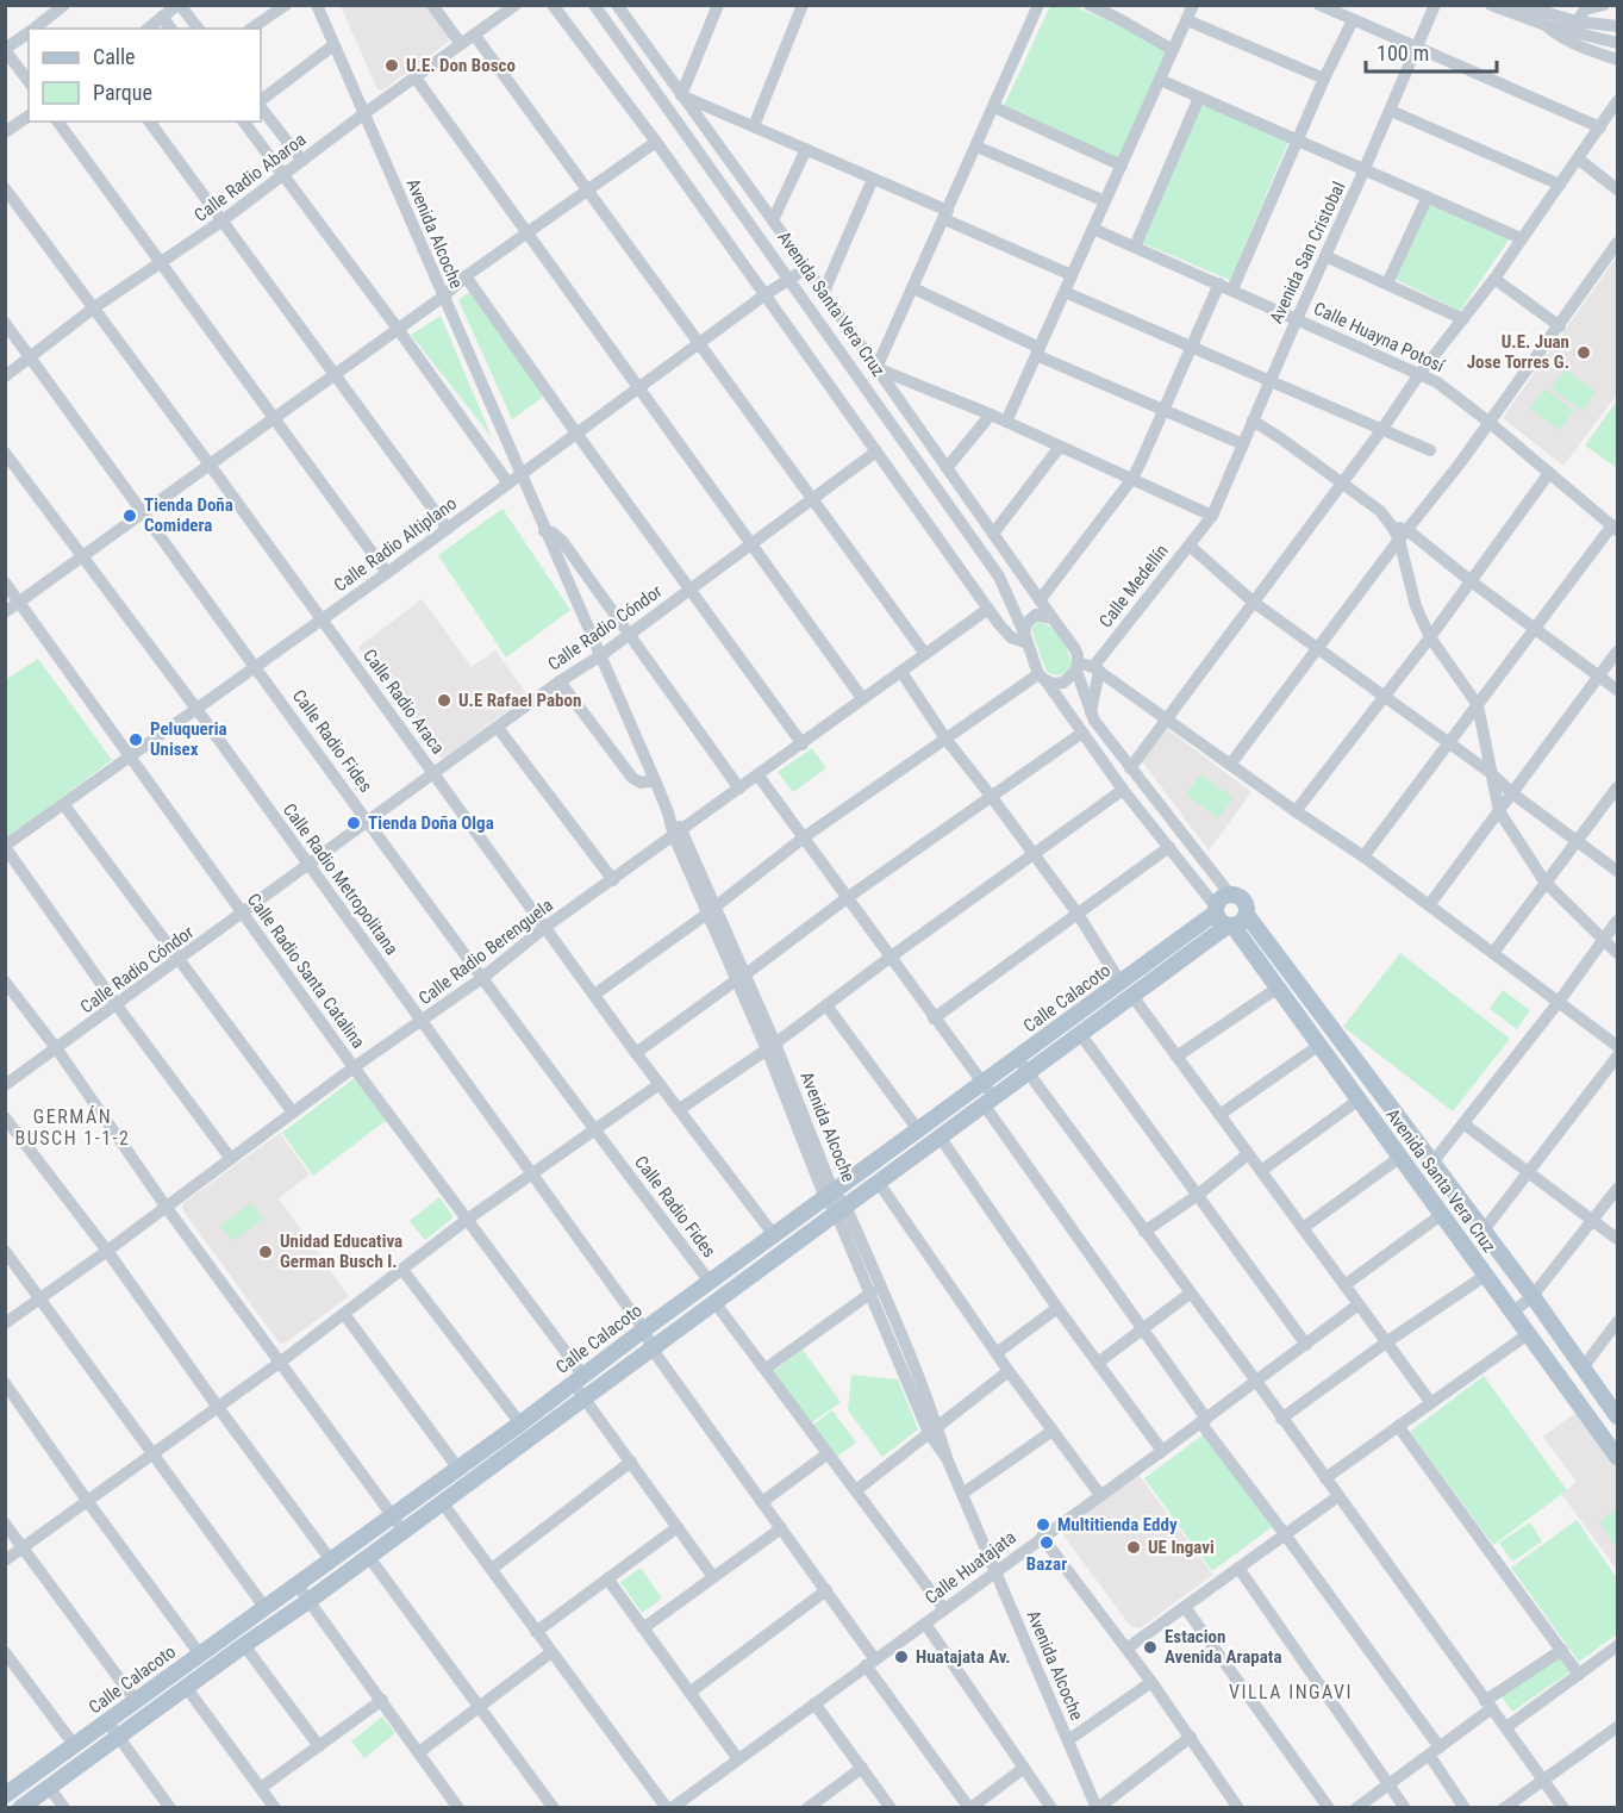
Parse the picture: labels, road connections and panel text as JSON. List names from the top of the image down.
{
  "streets": {
    "main road": ["Avenida Santa Vera Cruz", "Calle Calacoto"],
    "street": [
      "Calle Radio Abaroa",
      "Avenida Alcoche",
      "Avenida San Cristobal",
      "Calle Huayna Potosí",
      "Calle Radio Altiplano",
      "Calle Medellín",
      "Calle Radio Cóndor",
      "Calle Radio Araca",
      "Calle Radio Fides",
      "Calle Radio Metropolitana",
      "Calle Radio Berenguela",
      "Calle Radio Santa Catalina",
      "Calle Huatajata"
    ]
  },
  "crossings": [
    ["Calle Radio Abaroa", "Avenida Alcoche"],
    ["Calle Radio Abaroa", "Calle Radio Araca"],
    ["Calle Radio Abaroa", "Calle Radio Fides"],
    ["Avenida Alcoche", "Calle Radio Altiplano"],
    ["Avenida Alcoche", "Calle Radio Cóndor"],
    ["Avenida Alcoche", "Calle Radio Berenguela"],
    ["Avenida Alcoche", "Calle Calacoto"],
    ["Avenida Alcoche", "Calle Huatajata"],
    ["Avenida San Cristobal", "Calle Huayna Potosí"],
    ["Avenida San Cristobal", "Calle Medellín"],
    ["Avenida Santa Vera Cruz", "Calle Radio Altiplano"],
    ["Avenida Santa Vera Cruz", "Calle Calacoto"],
    ["Calle Radio Altiplano", "Calle Radio Araca"],
    ["Calle Radio Altiplano", "Calle Radio Fides"],
    ["Calle Radio Altiplano", "Calle Radio Metropolitana"],
    ["Calle Radio Altiplano", "Calle Radio Santa Catalina"],
    ["Calle Radio Cóndor", "Calle Radio Araca"],
    ["Calle Radio Cóndor", "Calle Radio Fides"],
    ["Calle Radio Cóndor", "Calle Radio Metropolitana"],
    ["Calle Radio Cóndor", "Calle Radio Santa Catalina"],
    ["Calle Radio Araca", "Calle Radio Berenguela"],
    ["Calle Radio Araca", "Calle Calacoto"],
    ["Calle Radio Fides", "Calle Radio Berenguela"],
    ["Calle Radio Fides", "Calle Calacoto"],
    ["Calle Radio Metropolitana", "Calle Radio Berenguela"],
    ["Calle Radio Metropolitana", "Calle Calacoto"],
    ["Calle Radio Metropolitana", "Calle Huatajata"],
    ["Calle Radio Berenguela", "Calle Radio Santa Catalina"],
    ["Calle Radio Santa Catalina", "Calle Calacoto"]
  ],
  "districts": ["GERMÁN BUSCH 1-1-2", "VILLA INGAVI"],
  "places": [
    "U.E. Don Bosco",
    "U.E. Juan Jose Torres G.",
    "Tienda Doña Comidera",
    "U.E Rafael Pabon",
    "Peluqueria Unisex",
    "Tienda Doña Olga",
    "Unidad Educativa German Busch I.",
    "Multitienda Eddy",
    "Bazar",
    "UE Ingavi",
    "Estacion Avenida Arapata",
    "Huatajata Av."
  ],
  "legend": ["Calle", "Parque"],
  "scale_bar": "100 m"
}
